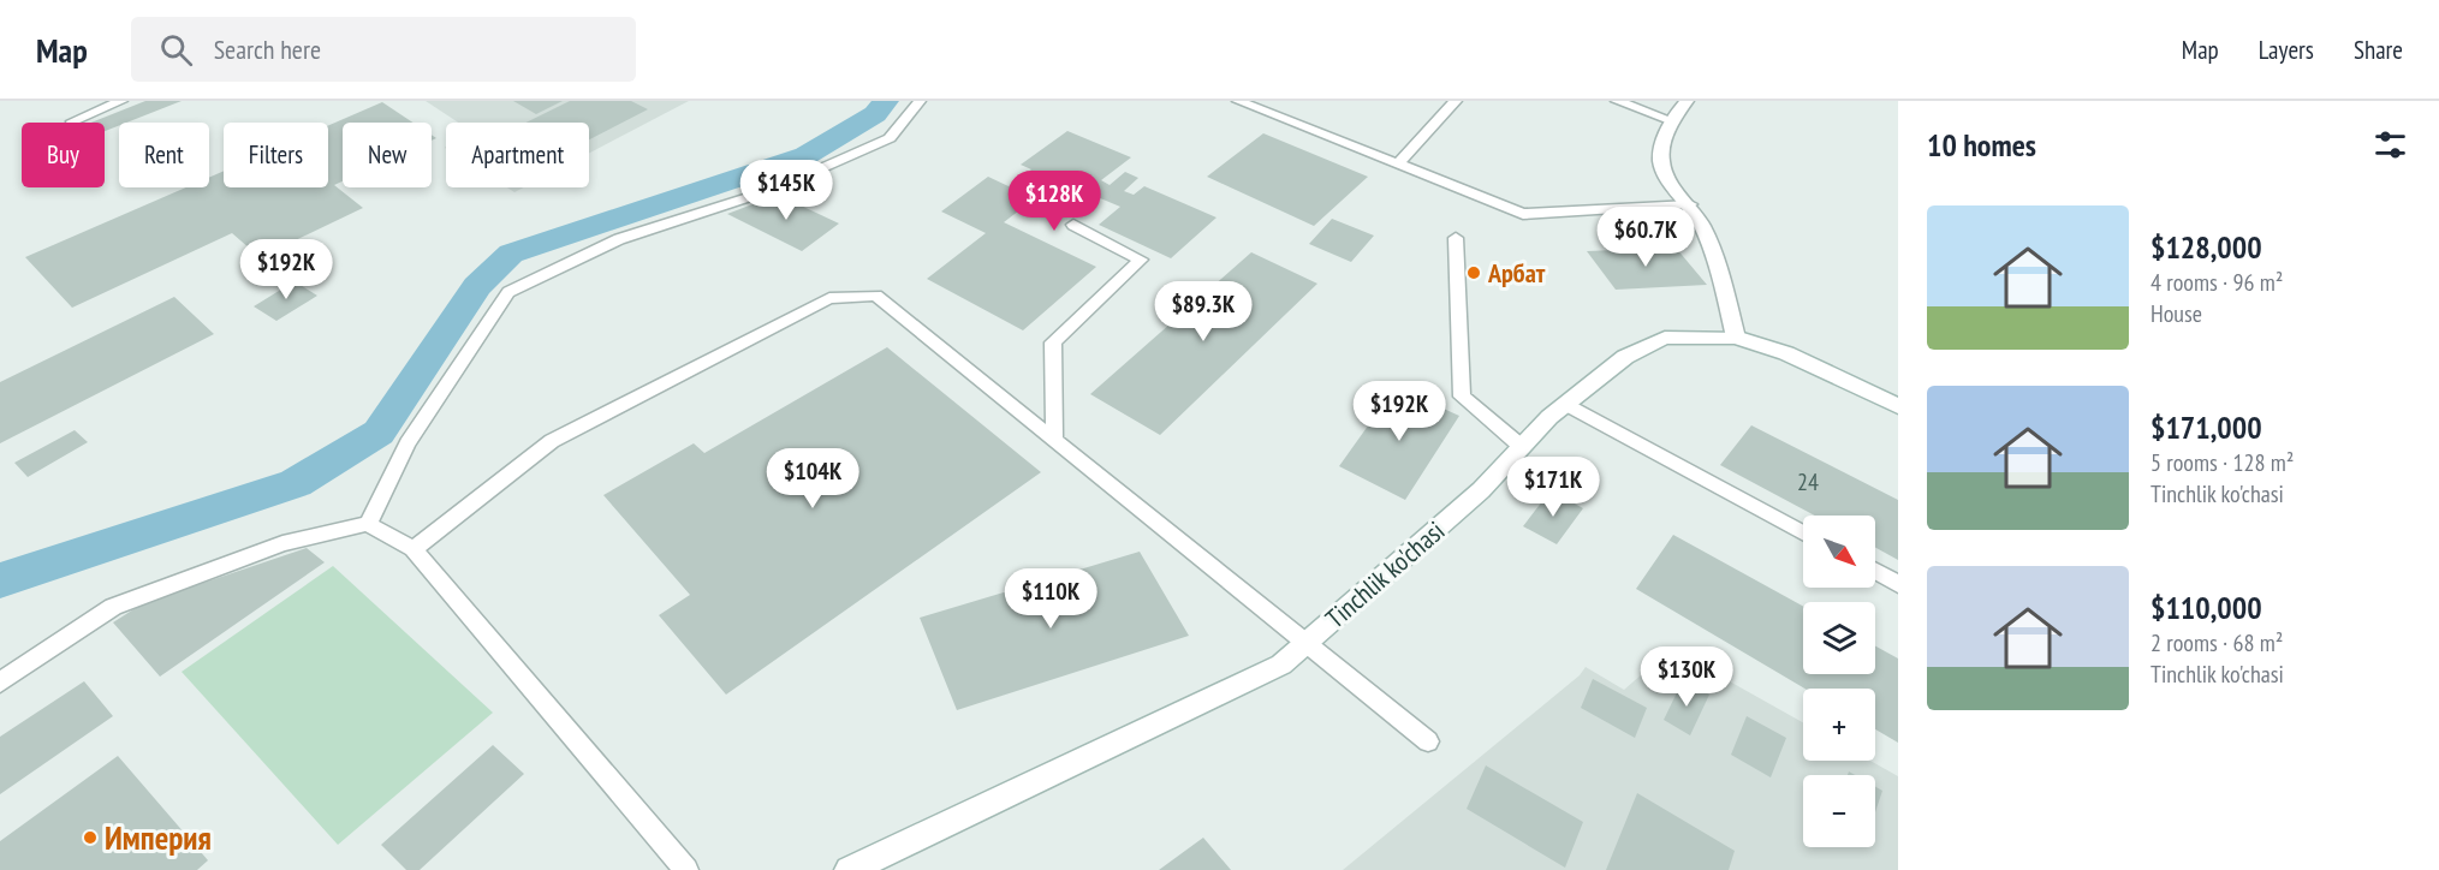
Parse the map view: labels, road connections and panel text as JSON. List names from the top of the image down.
{
  "streets": {
    "street": ["Tinchlik ko'chasi"]
  },
  "places": ["Арбат", "Империя"],
  "house_numbers": ["24"],
  "north": "bottom right",
  "page": {
    "header": "Map",
    "search": "Search here",
    "nav": ["Map", "Layers", "Share"],
    "heading": "10 homes",
    "chip": [
      "Buy",
      "Rent",
      "Filters",
      "New",
      "Apartment"
    ],
    "price": [
      "$145K",
      "$128K",
      "$60.7K",
      "$192K",
      "$89.3K",
      "$192K",
      "$104K",
      "$171K",
      "$110K",
      "$130K"
    ],
    "list": [
      {
        "name": "$128,000",
        "note": "4 rooms · 96 m² · House"
      },
      {
        "name": "$171,000",
        "note": "5 rooms · 128 m² · Tinchlik ko'chasi"
      },
      {
        "name": "$110,000",
        "note": "2 rooms · 68 m² · Tinchlik ko'chasi"
      }
    ],
    "map_buttons": ["+", "−"]
  }
}
